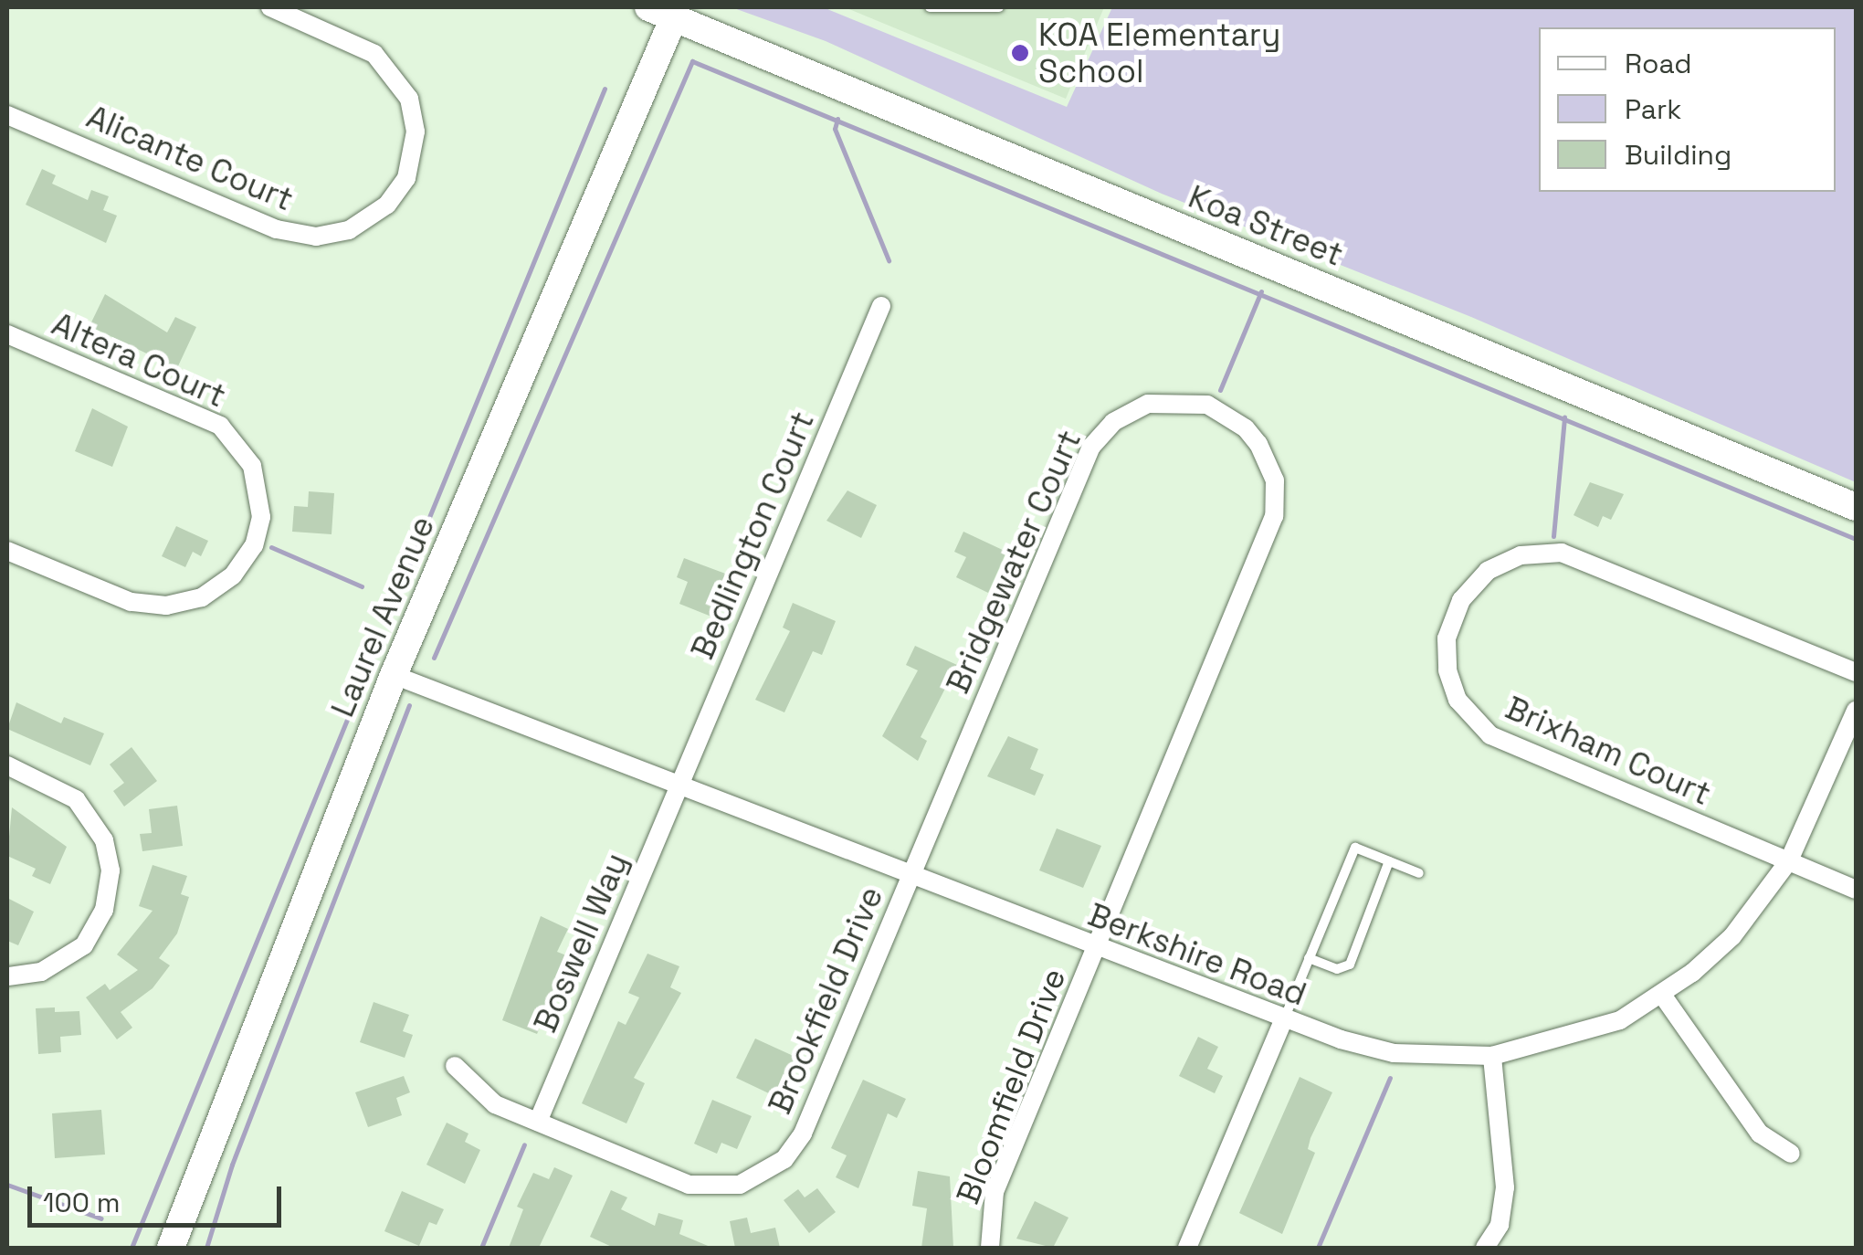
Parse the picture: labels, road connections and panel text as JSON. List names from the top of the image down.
{
  "streets": {
    "main road": ["Koa Street", "Laurel Avenue"],
    "street": [
      "Alicante Court",
      "Altera Court",
      "Bedlington Court",
      "Bridgewater Court",
      "Brixham Court",
      "Boswell Way",
      "Berkshire Road",
      "Brookfield Drive",
      "Bloomfield Drive"
    ]
  },
  "crossings": [
    ["Koa Street", "Laurel Avenue"],
    ["Bedlington Court", "Boswell Way"],
    ["Bedlington Court", "Berkshire Road"],
    ["Bridgewater Court", "Berkshire Road"],
    ["Bridgewater Court", "Brookfield Drive"],
    ["Bridgewater Court", "Bloomfield Drive"],
    ["Laurel Avenue", "Berkshire Road"],
    ["Brixham Court", "Berkshire Road"],
    ["Boswell Way", "Berkshire Road"],
    ["Boswell Way", "Brookfield Drive"],
    ["Berkshire Road", "Brookfield Drive"],
    ["Berkshire Road", "Bloomfield Drive"]
  ],
  "places": ["KOA Elementary School"],
  "legend": ["Road", "Park", "Building"],
  "scale_bar": "100 m"
}
